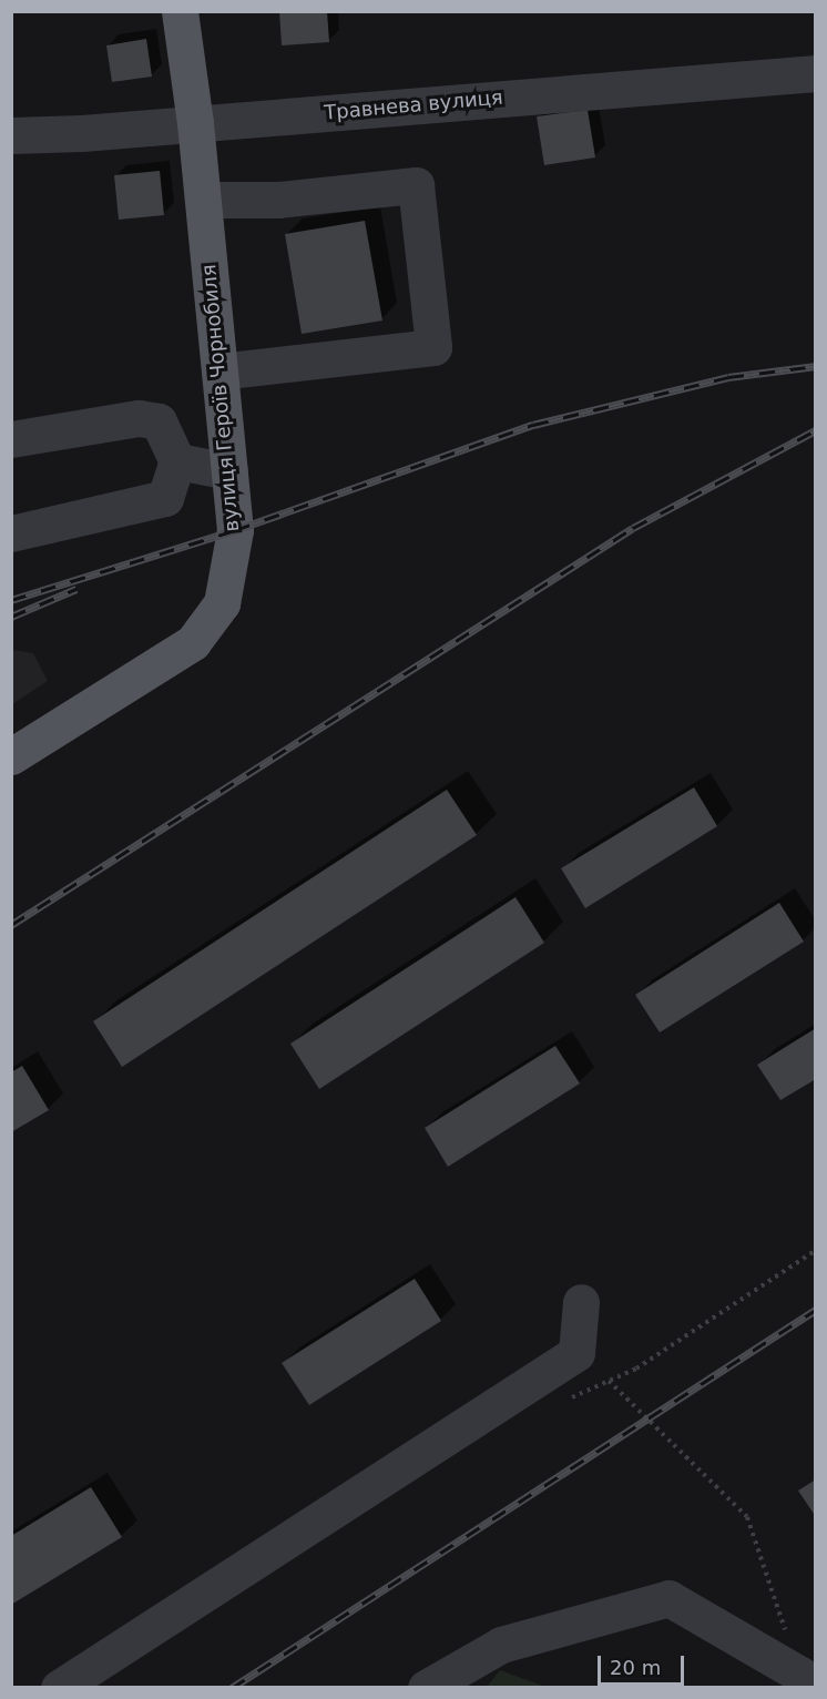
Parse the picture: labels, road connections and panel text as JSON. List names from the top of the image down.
{
  "streets": {
    "main road": ["вулиця Героїв Чорнобиля"],
    "street": ["Травнева вулиця"]
  },
  "crossings": [
    ["Травнева вулиця", "вулиця Героїв Чорнобиля"]
  ],
  "scale_bar": "20 m"
}
